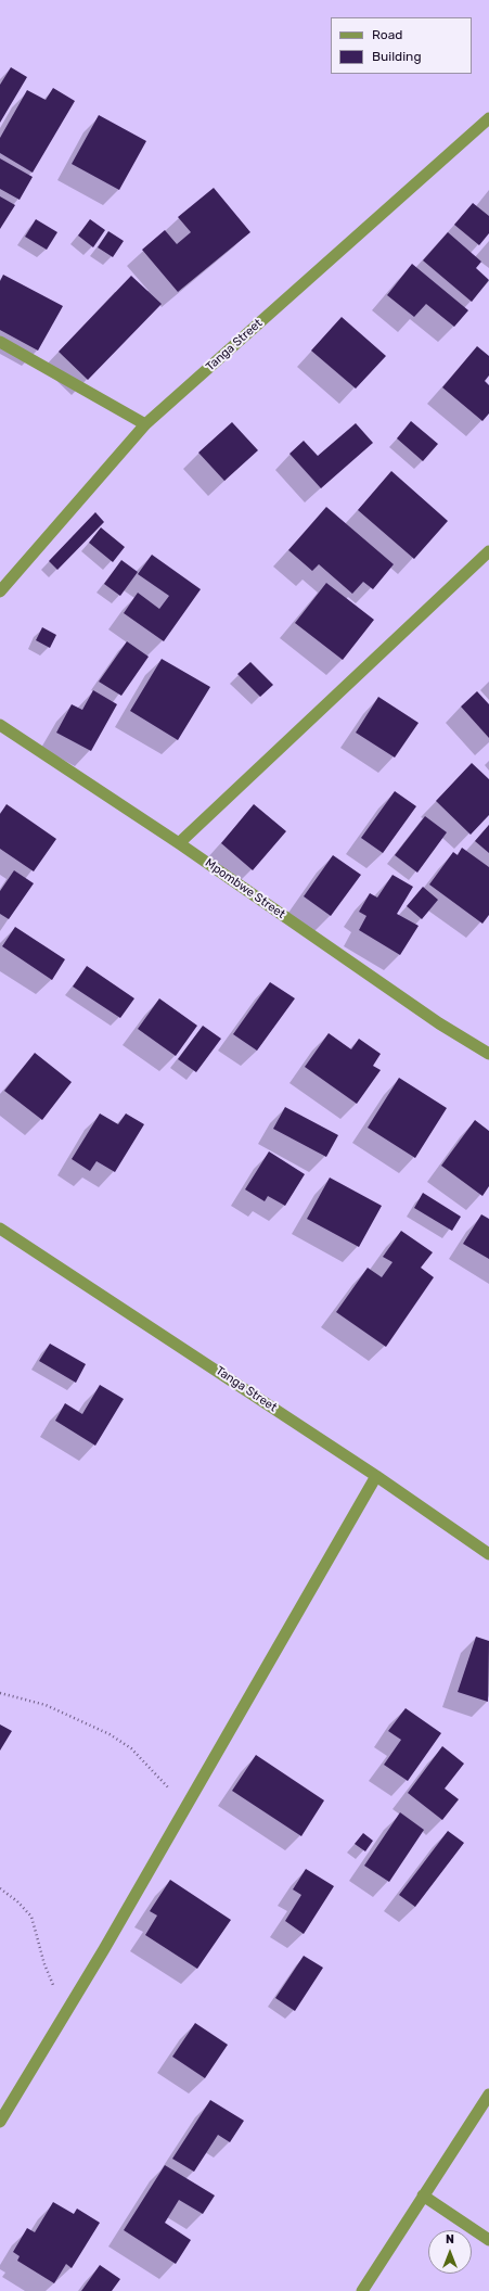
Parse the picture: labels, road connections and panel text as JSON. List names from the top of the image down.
{
  "streets": {
    "street": ["Tanga Street", "Mpombwe Street"]
  },
  "legend": ["Road", "Building"],
  "north": "top"
}
